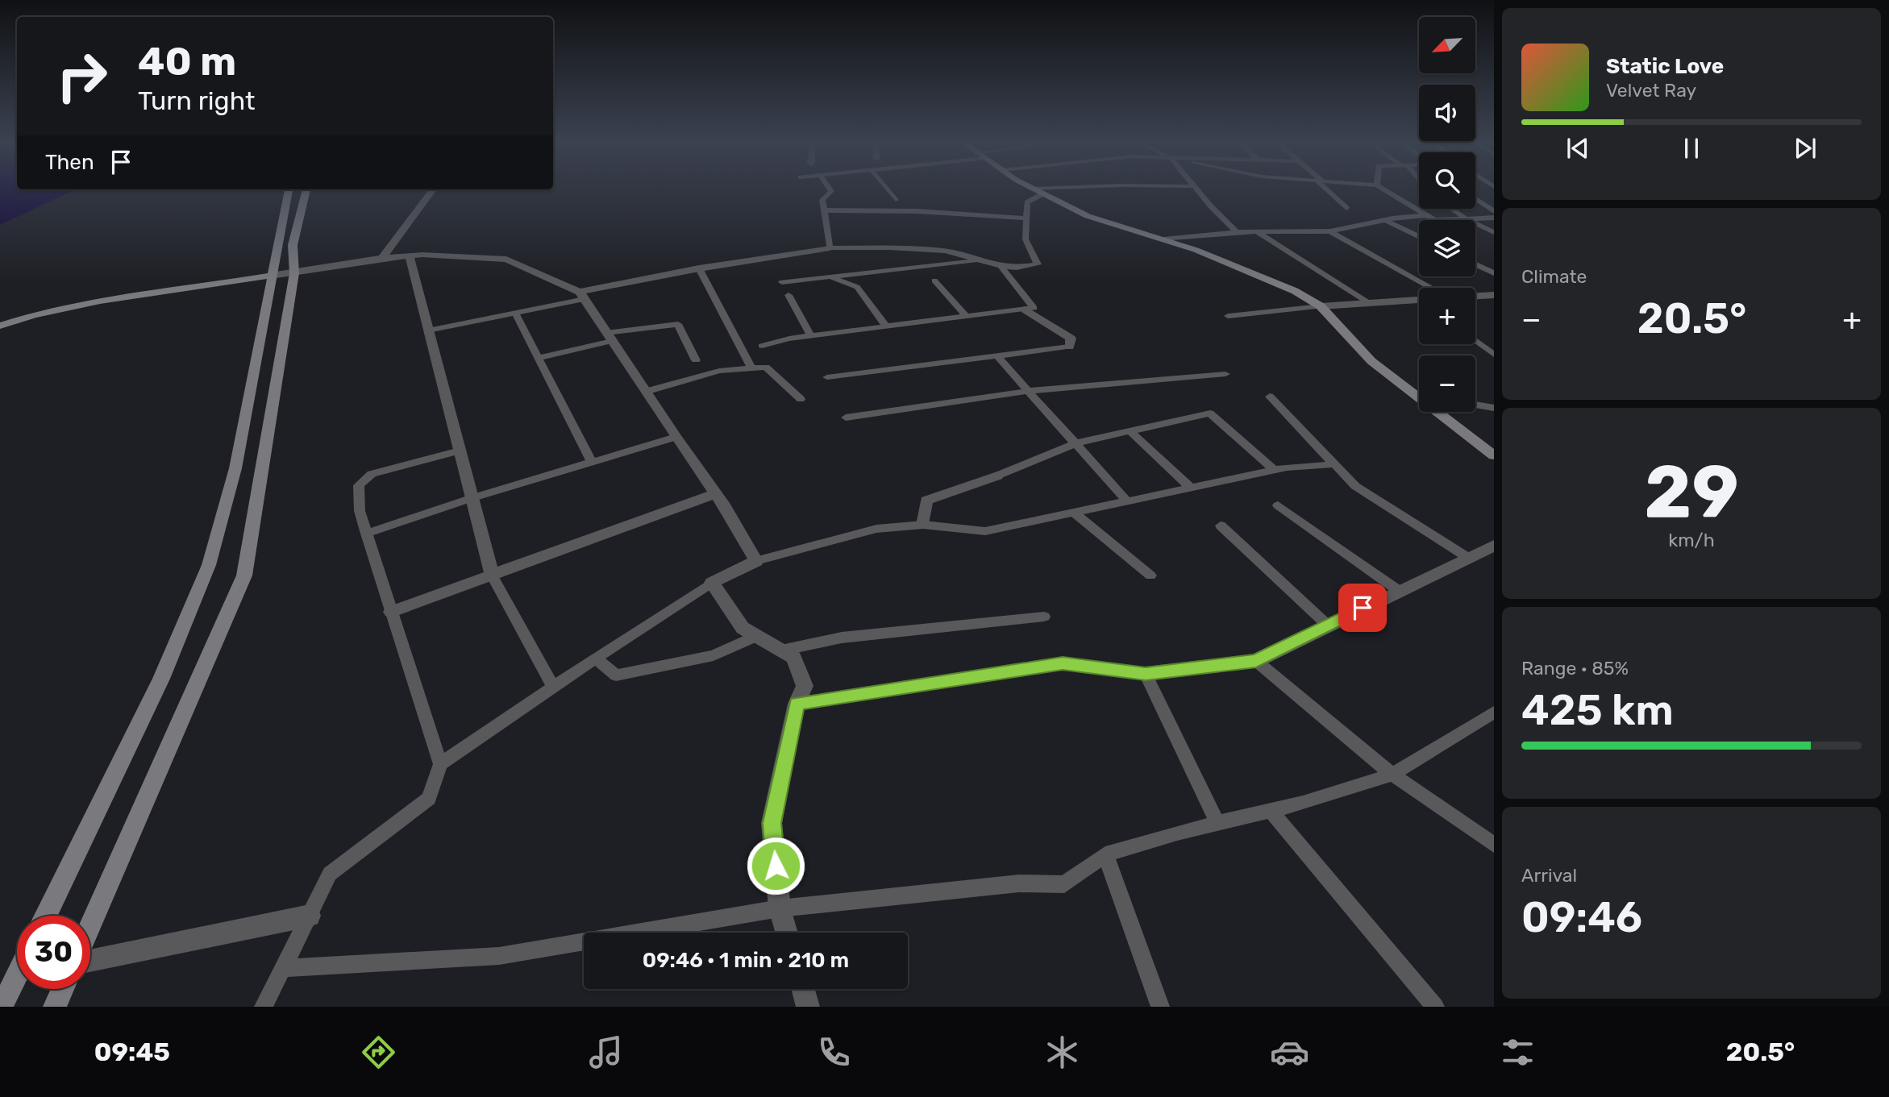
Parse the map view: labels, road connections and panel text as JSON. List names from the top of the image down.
{
  "north": "bottom left",
  "page": {
    "map_buttons": ["+", "−"],
    "turn": ["40 m", "Turn right"],
    "song": ["Static Love", "Velvet Ray"],
    "then": "Then",
    "tile": [
      "Climate",
      ["29", "km/h"],
      ["Range · 85%", "425 km"],
      ["Arrival", "09:46"]
    ],
    "heat": ["−", "20.5°", "+"],
    "limit": "30",
    "trip": "09:46 · 1 min · 210 m",
    "tabs": ["09:45", "20.5°"]
  }
}
